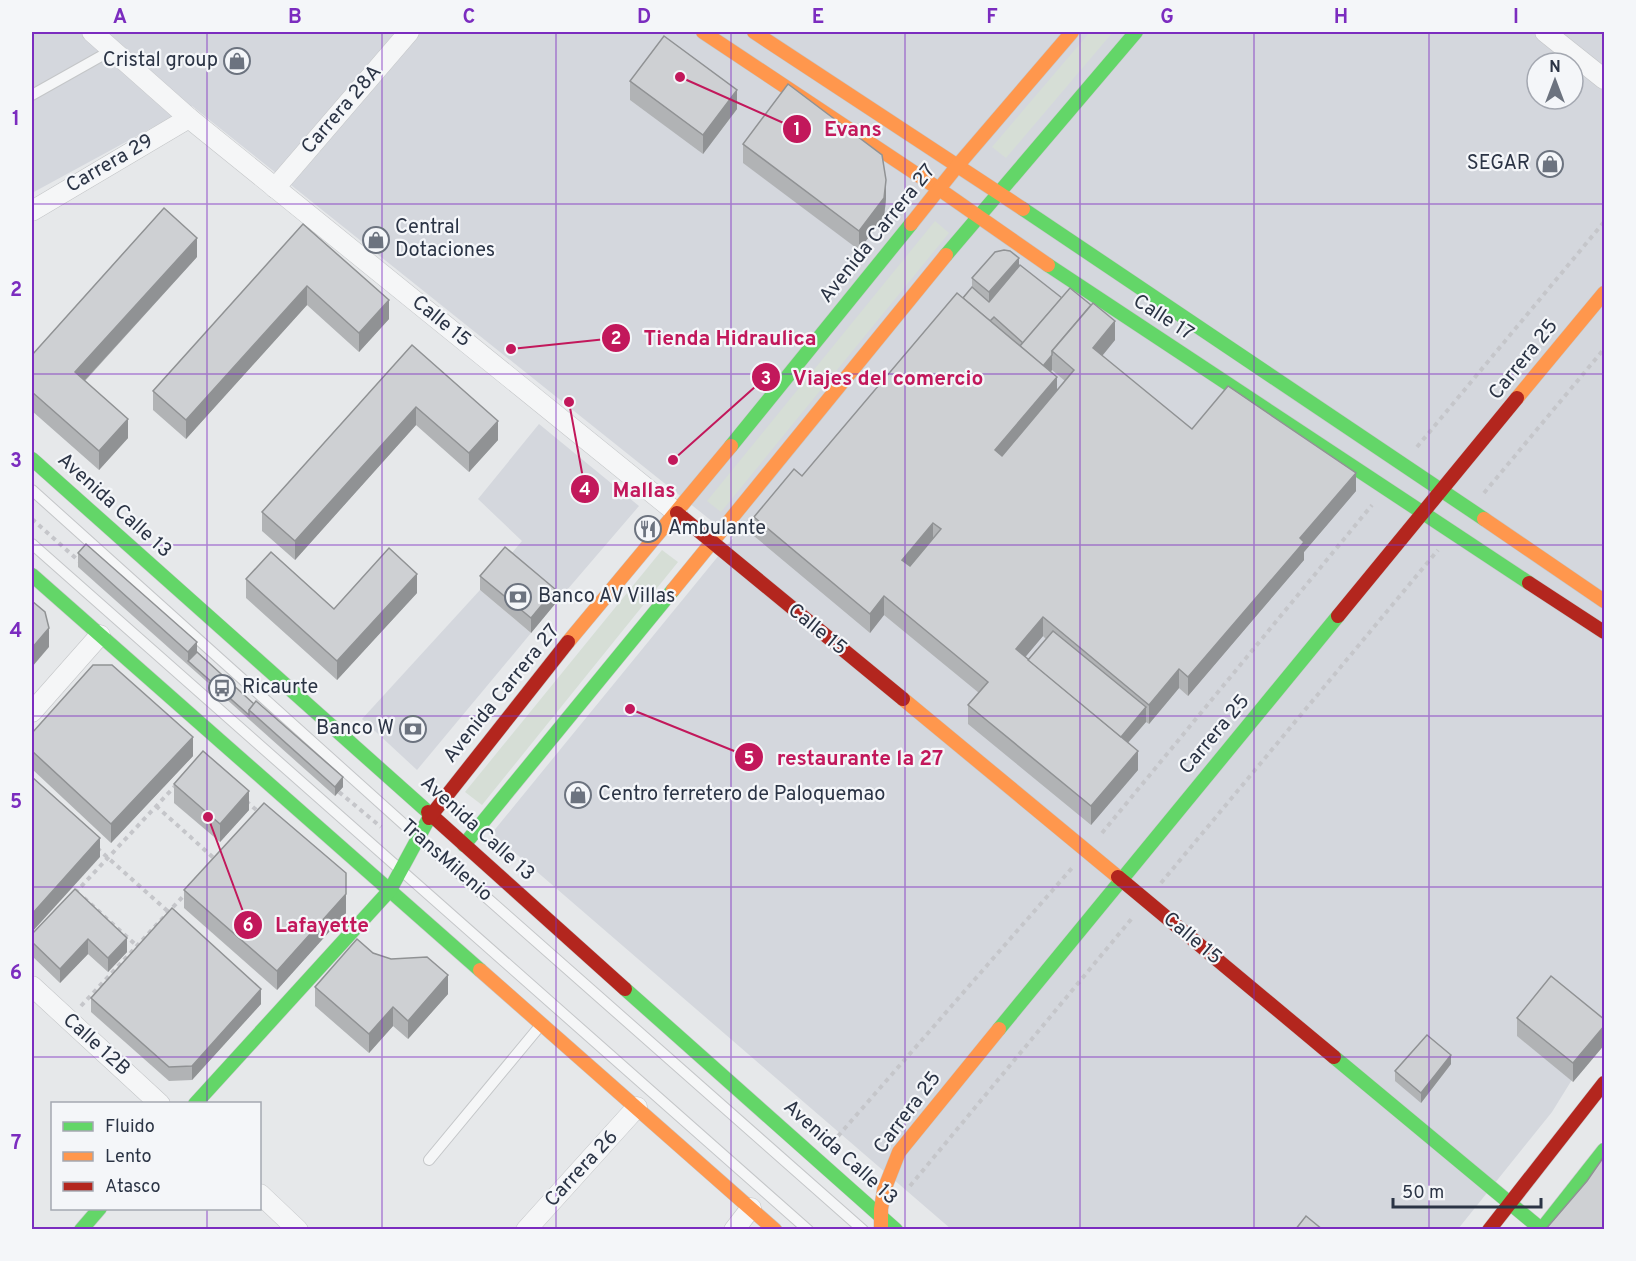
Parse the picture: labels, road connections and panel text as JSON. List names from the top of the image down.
{
  "streets": {
    "street": [
      "Carrera 28A",
      "Carrera 29",
      "Avenida Carrera 27",
      "Calle 17",
      "Calle 15",
      "Carrera 25",
      "Avenida Calle 13",
      "Calle 12B",
      "Carrera 26"
    ],
    "lane": ["TransMilenio"]
  },
  "crossings": [
    ["Carrera 28A", "Calle 15"],
    ["Carrera 29", "Calle 15"],
    ["Avenida Carrera 27", "Calle 17"],
    ["Avenida Carrera 27", "Calle 15"],
    ["Avenida Carrera 27", "Avenida Calle 13"],
    ["Avenida Carrera 27", "TransMilenio"],
    ["Calle 17", "Carrera 25"],
    ["Calle 15", "Carrera 25"],
    ["Carrera 25", "Avenida Calle 13"]
  ],
  "places": {
    "shop": [
      "Cristal group",
      "SEGAR",
      "Central Dotaciones",
      "Centro ferretero de Paloquemao"
    ],
    "other": [
      "Evans",
      "Tienda Hidraulica",
      "Mallas",
      "Viajes del comercio",
      "restaurante la 27",
      "Lafayette"
    ],
    "restaurant": ["Ambulante"],
    "bank": ["Banco AV Villas", "Banco W"],
    "bus stop": ["Ricaurte"]
  },
  "legend": ["Fluido", "Lento", "Atasco"],
  "scale_bar": "50 m",
  "north": "top",
  "grid": {
    "columns": [
      "A",
      "B",
      "C",
      "D",
      "E",
      "F",
      "G",
      "H",
      "I"
    ],
    "rows": [
      "1",
      "2",
      "3",
      "4",
      "5",
      "6",
      "7"
    ]
  }
}
